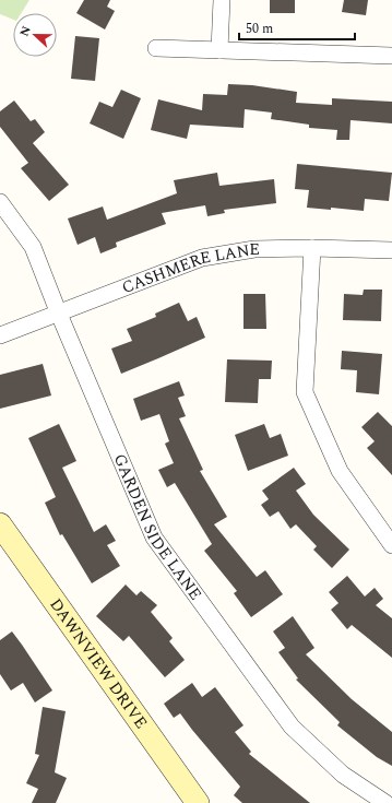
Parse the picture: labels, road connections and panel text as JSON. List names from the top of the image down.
{
  "streets": {
    "street": ["CASHMERE LANE", "GARDEN SIDE LANE", "DAWNVIEW DRIVE"]
  },
  "crossings": [
    ["CASHMERE LANE", "GARDEN SIDE LANE"]
  ],
  "scale_bar": "50 m",
  "north": "left"
}
